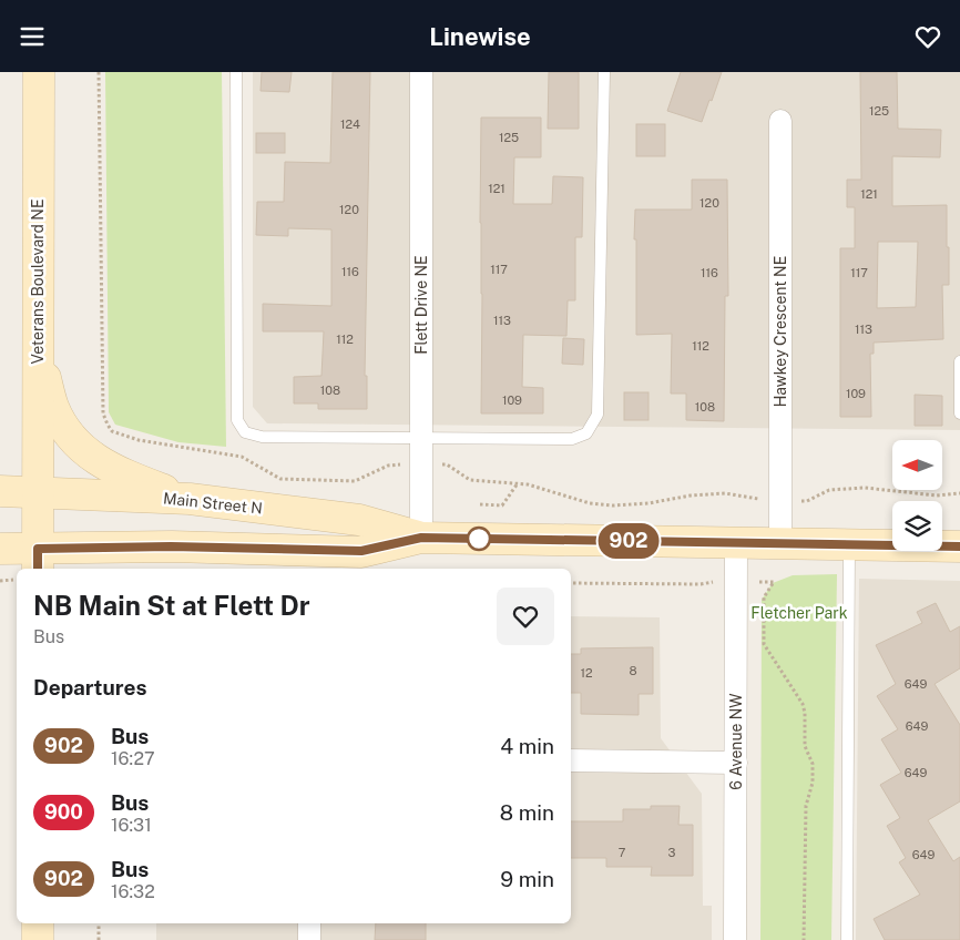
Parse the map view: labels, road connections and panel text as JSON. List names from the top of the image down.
{
  "streets": {
    "main road": ["Veterans Boulevard NE", "Main Street N"],
    "street": ["Flett Drive NE", "Hawkey Crescent NE", "6 Avenue NW"]
  },
  "crossings": [
    ["Veterans Boulevard NE", "Main Street N"],
    ["Flett Drive NE", "Main Street N"],
    ["Hawkey Crescent NE", "Main Street N"],
    ["Main Street N", "6 Avenue NW"]
  ],
  "parks": ["Fletcher Park"],
  "lines": ["bus line 902"],
  "house_numbers": [
    "125",
    "124",
    "125",
    "121",
    "121",
    "120",
    "120",
    "117",
    "116",
    "116",
    "117",
    "113",
    "113",
    "112",
    "112",
    "108",
    "109",
    "109",
    "108",
    "8",
    "12",
    "649",
    "649",
    "649",
    "7",
    "3",
    "649"
  ],
  "north": "left",
  "page": {
    "header": "Linewise",
    "on_map": "902",
    "heading": [
      ["NB Main St at Flett Dr", "Bus"],
      "Departures"
    ],
    "list": [
      {
        "mark": "902",
        "name": "Bus",
        "note": "16:27",
        "value": "4 min"
      },
      {
        "mark": "900",
        "name": "Bus",
        "note": "16:31",
        "value": "8 min"
      },
      {
        "mark": "902",
        "name": "Bus",
        "note": "16:32",
        "value": "9 min"
      }
    ]
  }
}
